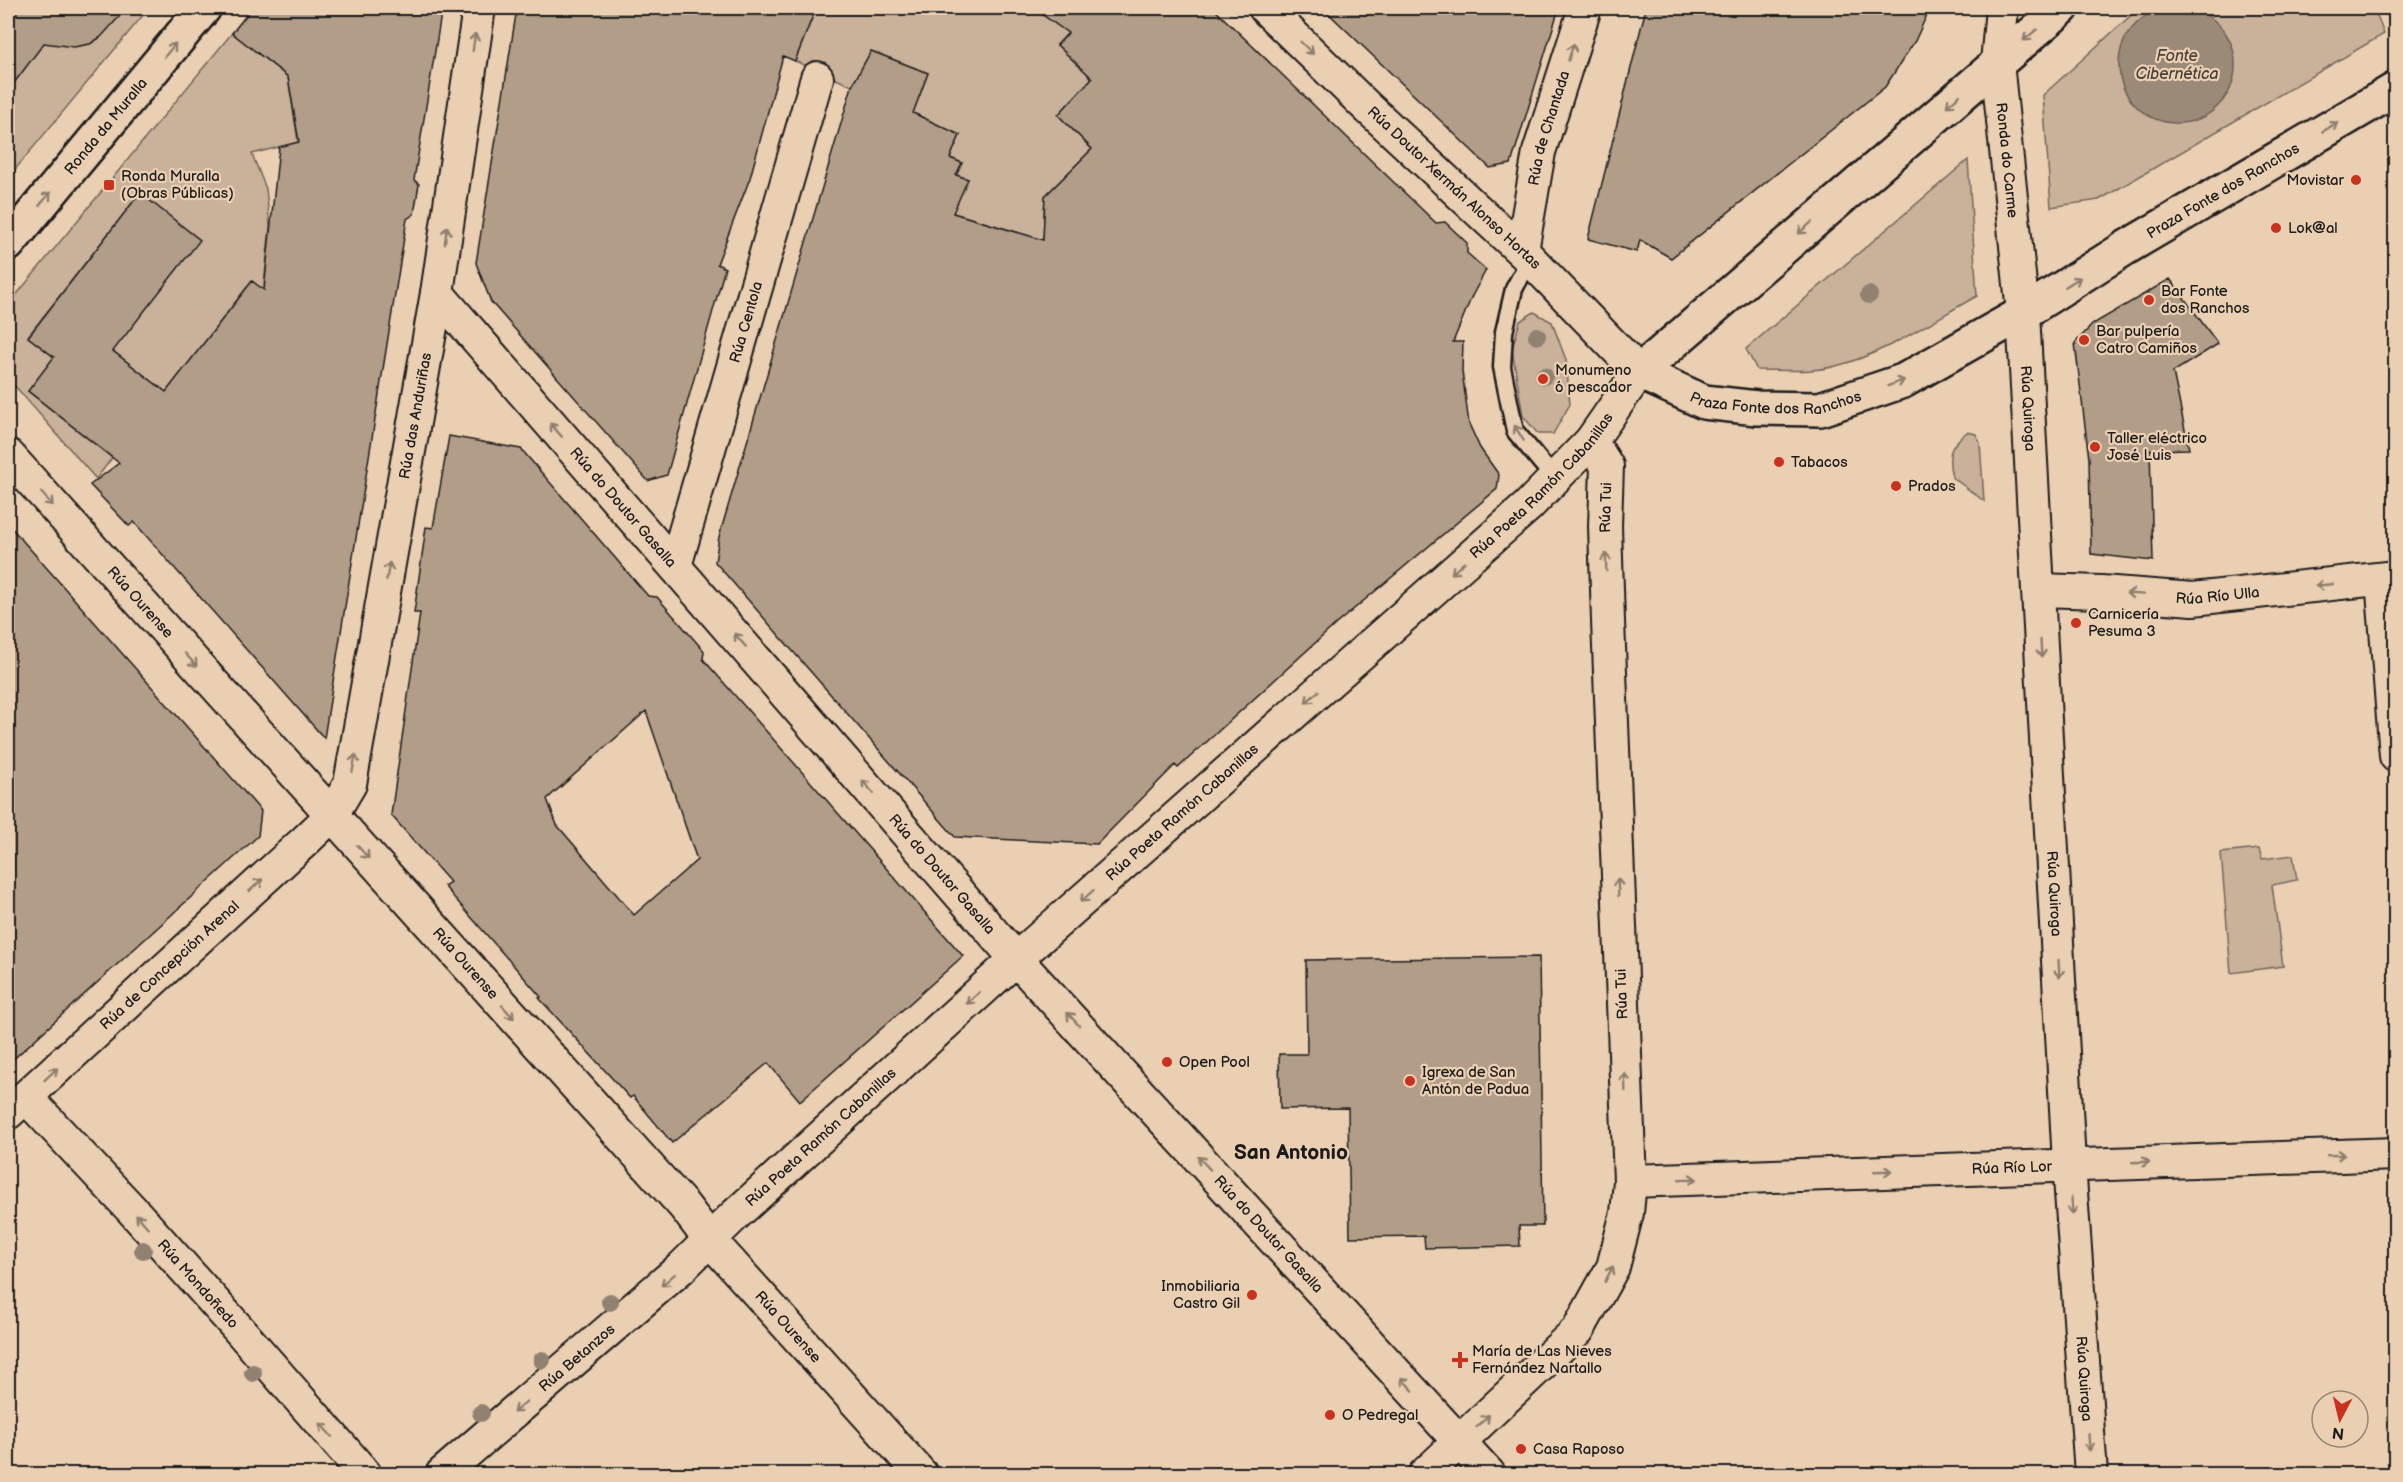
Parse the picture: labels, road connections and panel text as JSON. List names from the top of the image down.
{
  "streets": {
    "street": [
      "Ronda da Muralla",
      "Rúa de Chantada",
      "Ronda do Carme",
      "Rúa Doutor Xermán Alonso Hortas",
      "Praza Fonte dos Ranchos",
      "Rúa Centola",
      "Rúa Quiroga",
      "Rúa das Anduriñas",
      "Rúa Poeta Ramón Cabanillas",
      "Rúa do Doutor Gasalla",
      "Rúa Tui",
      "Rúa Río Ulla",
      "Rúa Ourense",
      "Rúa de Concepción Arenal",
      "Rúa Río Lor",
      "Rúa Mondoñedo",
      "Rúa Betanzos"
    ]
  },
  "crossings": [
    ["Rúa de Chantada", "Rúa Doutor Xermán Alonso Hortas"],
    ["Ronda do Carme", "Praza Fonte dos Ranchos"],
    ["Ronda do Carme", "Rúa Quiroga"],
    ["Rúa Doutor Xermán Alonso Hortas", "Praza Fonte dos Ranchos"],
    ["Rúa Doutor Xermán Alonso Hortas", "Rúa Poeta Ramón Cabanillas"],
    ["Praza Fonte dos Ranchos", "Rúa Quiroga"],
    ["Praza Fonte dos Ranchos", "Rúa Poeta Ramón Cabanillas"],
    ["Rúa Centola", "Rúa do Doutor Gasalla"],
    ["Rúa Quiroga", "Rúa Río Ulla"],
    ["Rúa Quiroga", "Rúa Río Lor"],
    ["Rúa das Anduriñas", "Rúa do Doutor Gasalla"],
    ["Rúa das Anduriñas", "Rúa Ourense"],
    ["Rúa das Anduriñas", "Rúa de Concepción Arenal"],
    ["Rúa Poeta Ramón Cabanillas", "Rúa do Doutor Gasalla"],
    ["Rúa Poeta Ramón Cabanillas", "Rúa Tui"],
    ["Rúa Poeta Ramón Cabanillas", "Rúa Ourense"],
    ["Rúa Poeta Ramón Cabanillas", "Rúa Betanzos"],
    ["Rúa do Doutor Gasalla", "Rúa Tui"],
    ["Rúa Tui", "Rúa Río Lor"],
    ["Rúa Ourense", "Rúa de Concepción Arenal"],
    ["Rúa Ourense", "Rúa Betanzos"],
    ["Rúa de Concepción Arenal", "Rúa Mondoñedo"]
  ],
  "one_way": [
    "Ronda da Muralla",
    "Rúa de Chantada",
    "Rúa Doutor Xermán Alonso Hortas",
    "Rúa Quiroga",
    "Rúa das Anduriñas",
    "Rúa Poeta Ramón Cabanillas",
    "Rúa do Doutor Gasalla",
    "Rúa Tui",
    "Rúa Río Ulla",
    "Rúa Ourense",
    "Rúa de Concepción Arenal",
    "Rúa Río Lor",
    "Rúa Mondoñedo",
    "Rúa Betanzos"
  ],
  "districts": ["San Antonio"],
  "water": ["Fonte Cibernética"],
  "places": {
    "other": [
      "Movistar",
      "Lok@al",
      "Bar Fonte dos Ranchos",
      "Bar pulpería Catro Camiños",
      "Monumeno ó pescador",
      "Taller eléctrico José Luis",
      "Tabacos",
      "Prados",
      "Carnicería Pesuma 3",
      "Open Pool",
      "Igrexa de San Antón de Padua",
      "Inmobiliaria Castro Gil",
      "O Pedregal",
      "Casa Raposo"
    ],
    "transit": ["Ronda Muralla (Obras Públicas)"],
    "health": ["María de Las Nieves Fernández Nartallo"]
  },
  "north": "bottom"
}
